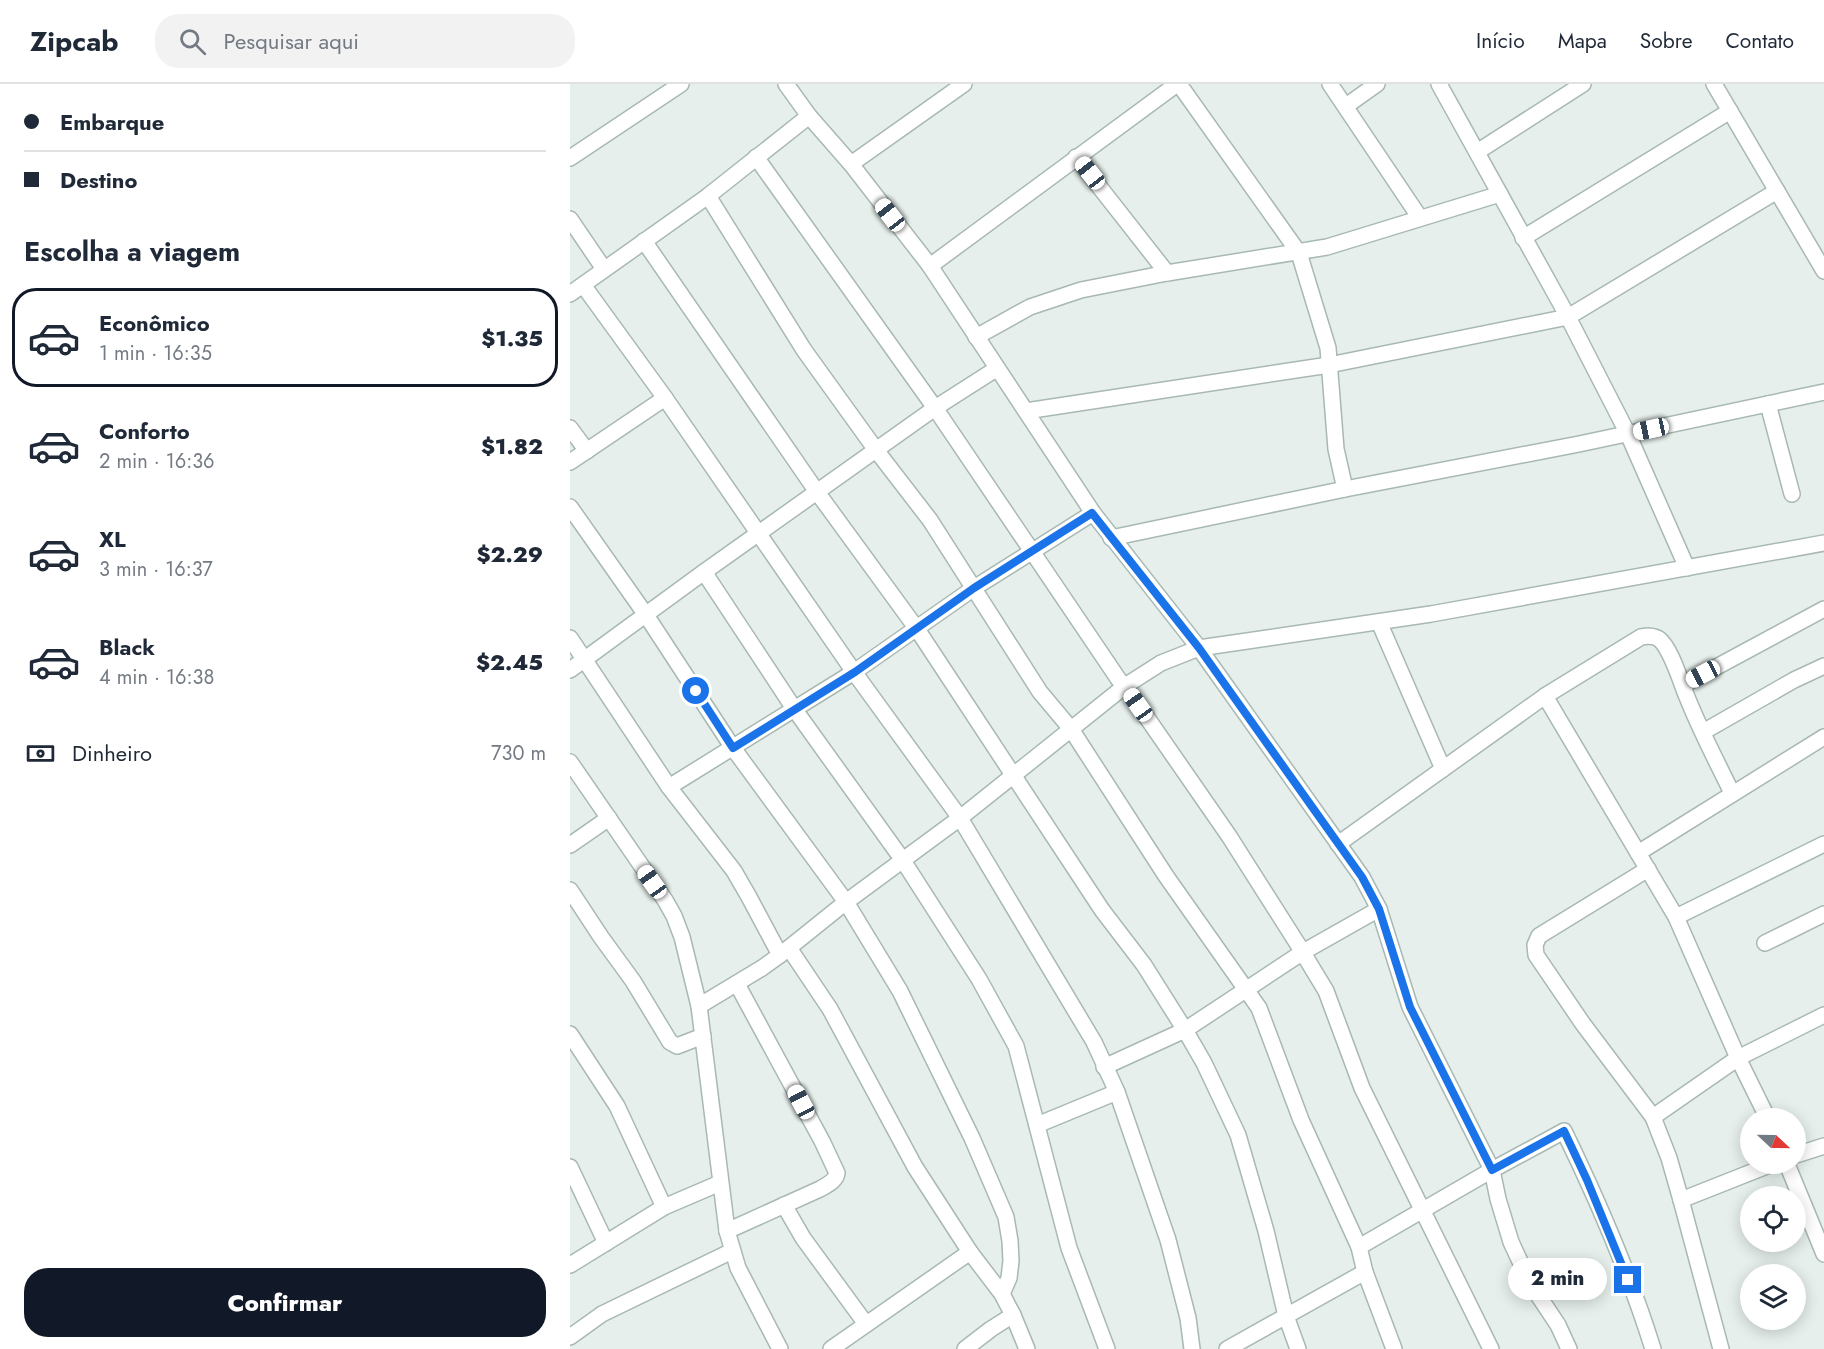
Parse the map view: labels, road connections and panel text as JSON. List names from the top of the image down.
{
  "north": "right",
  "page": {
    "header": "Zipcab",
    "search": "Pesquisar aqui",
    "nav": [
      "Início",
      "Mapa",
      "Sobre",
      "Contato"
    ],
    "banner": ["Embarque", "Destino"],
    "heading": "Escolha a viagem",
    "list": [
      {
        "name": "Econômico",
        "note": "1 min · 16:35",
        "value": "$1.35"
      },
      {
        "name": "Conforto",
        "note": "2 min · 16:36",
        "value": "$1.82"
      },
      {
        "name": "XL",
        "note": "3 min · 16:37",
        "value": "$2.29"
      },
      {
        "name": "Black",
        "note": "4 min · 16:38",
        "value": "$2.45"
      }
    ],
    "pay": ["Dinheiro", "730 m"],
    "buttons": "Confirmar",
    "bubble": "2 min"
  }
}
